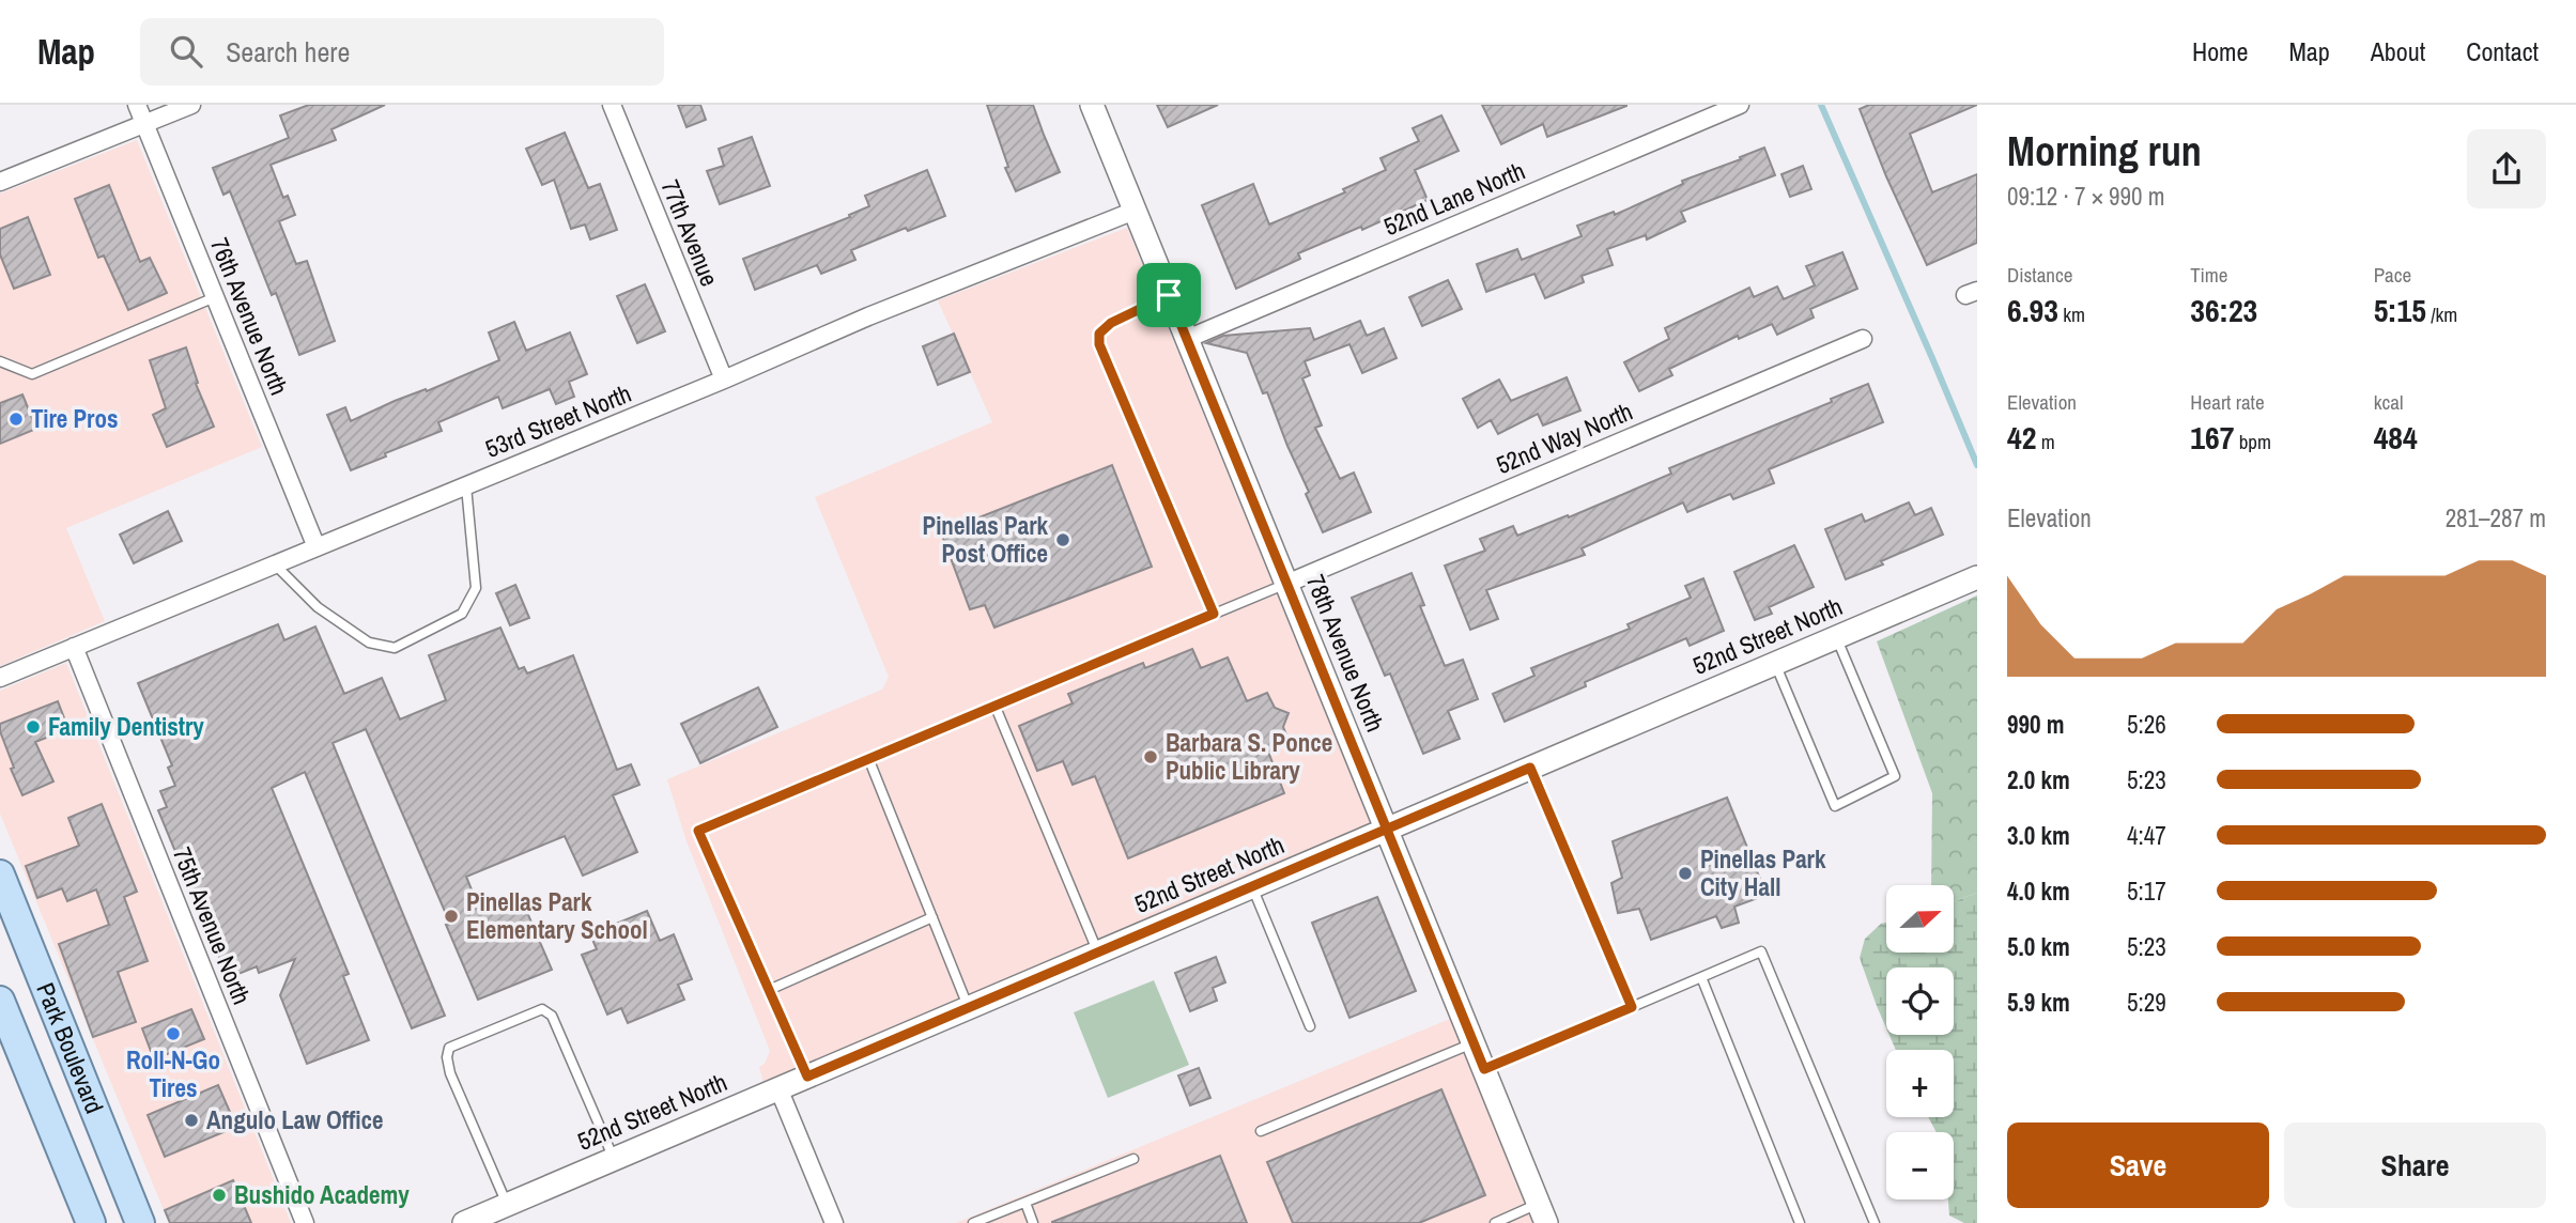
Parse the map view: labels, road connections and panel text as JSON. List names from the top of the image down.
{
  "streets": {
    "main road": ["Park Boulevard"],
    "street": [
      "52nd Lane North",
      "77th Avenue",
      "76th Avenue North",
      "53rd Street North",
      "52nd Way North",
      "52nd Street North",
      "78th Avenue North",
      "75th Avenue North"
    ]
  },
  "crossings": [
    ["52nd Lane North", "78th Avenue North"],
    ["77th Avenue", "53rd Street North"],
    ["76th Avenue North", "53rd Street North"],
    ["53rd Street North", "78th Avenue North"],
    ["53rd Street North", "75th Avenue North"],
    ["52nd Way North", "78th Avenue North"],
    ["52nd Street North", "78th Avenue North"]
  ],
  "places": [
    "Tire Pros",
    "Pinellas Park Post Office",
    "Family Dentistry",
    "Barbara S. Ponce Public Library",
    "Pinellas Park City Hall",
    "Pinellas Park Elementary School",
    "Roll-N-Go Tires",
    "Angulo Law Office",
    "Bushido Academy"
  ],
  "north": "right",
  "page": {
    "header": "Map",
    "search": "Search here",
    "nav": [
      "Home",
      "Map",
      "About",
      "Contact"
    ],
    "heading": ["Morning run", "09:12 · 7 × 990 m"],
    "stats": [
      ["Distance", "6.93 km"],
      ["Time", "36:23"],
      ["Pace", "5:15 /km"],
      ["Elevation", "42 m"],
      ["Heart rate", "167 bpm"],
      ["kcal", "484"]
    ],
    "chart": ["Elevation", "281–287 m"],
    "list": [
      {
        "name": "990 m",
        "note": "5:26"
      },
      {
        "name": "2.0 km",
        "note": "5:23"
      },
      {
        "name": "3.0 km",
        "note": "4:47"
      },
      {
        "name": "4.0 km",
        "note": "5:17"
      },
      {
        "name": "5.0 km",
        "note": "5:23"
      },
      {
        "name": "5.9 km",
        "note": "5:29"
      }
    ],
    "map_buttons": ["+", "−"],
    "buttons": ["Save", "Share"]
  }
}
